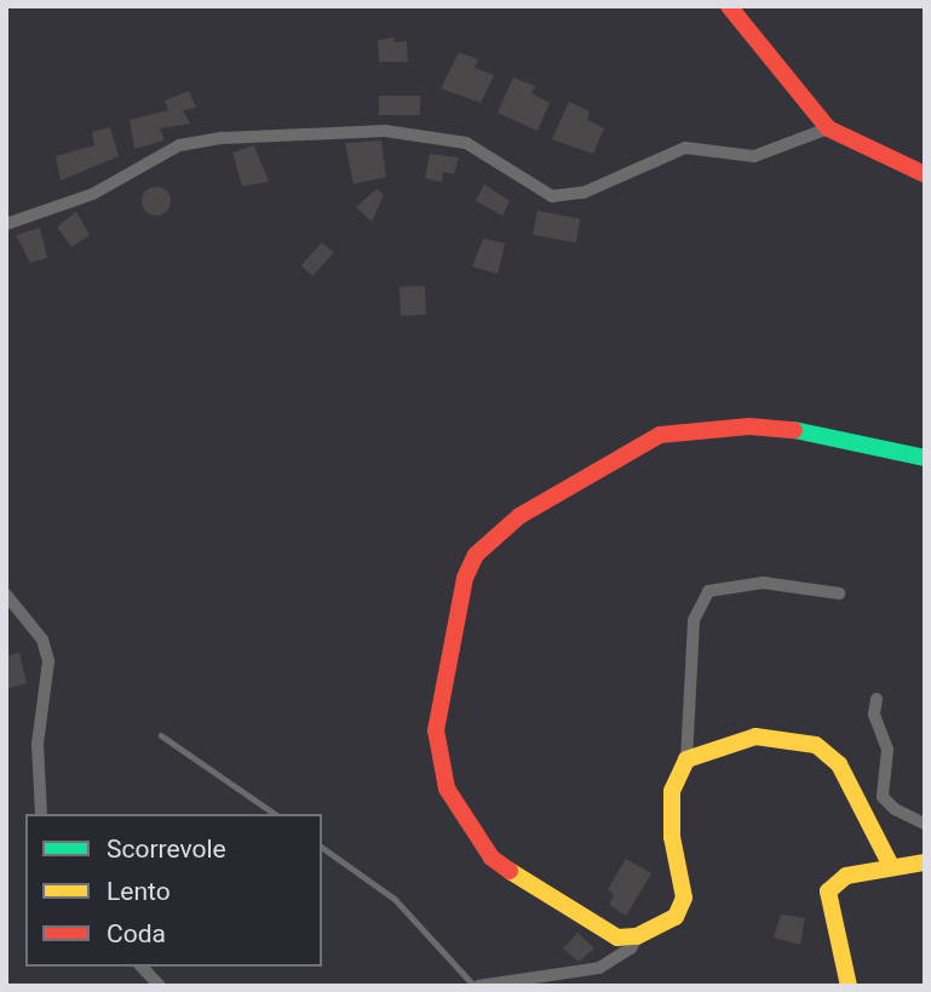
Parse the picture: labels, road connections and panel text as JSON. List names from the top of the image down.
{
  "legend": ["Scorrevole", "Lento", "Coda"]
}
